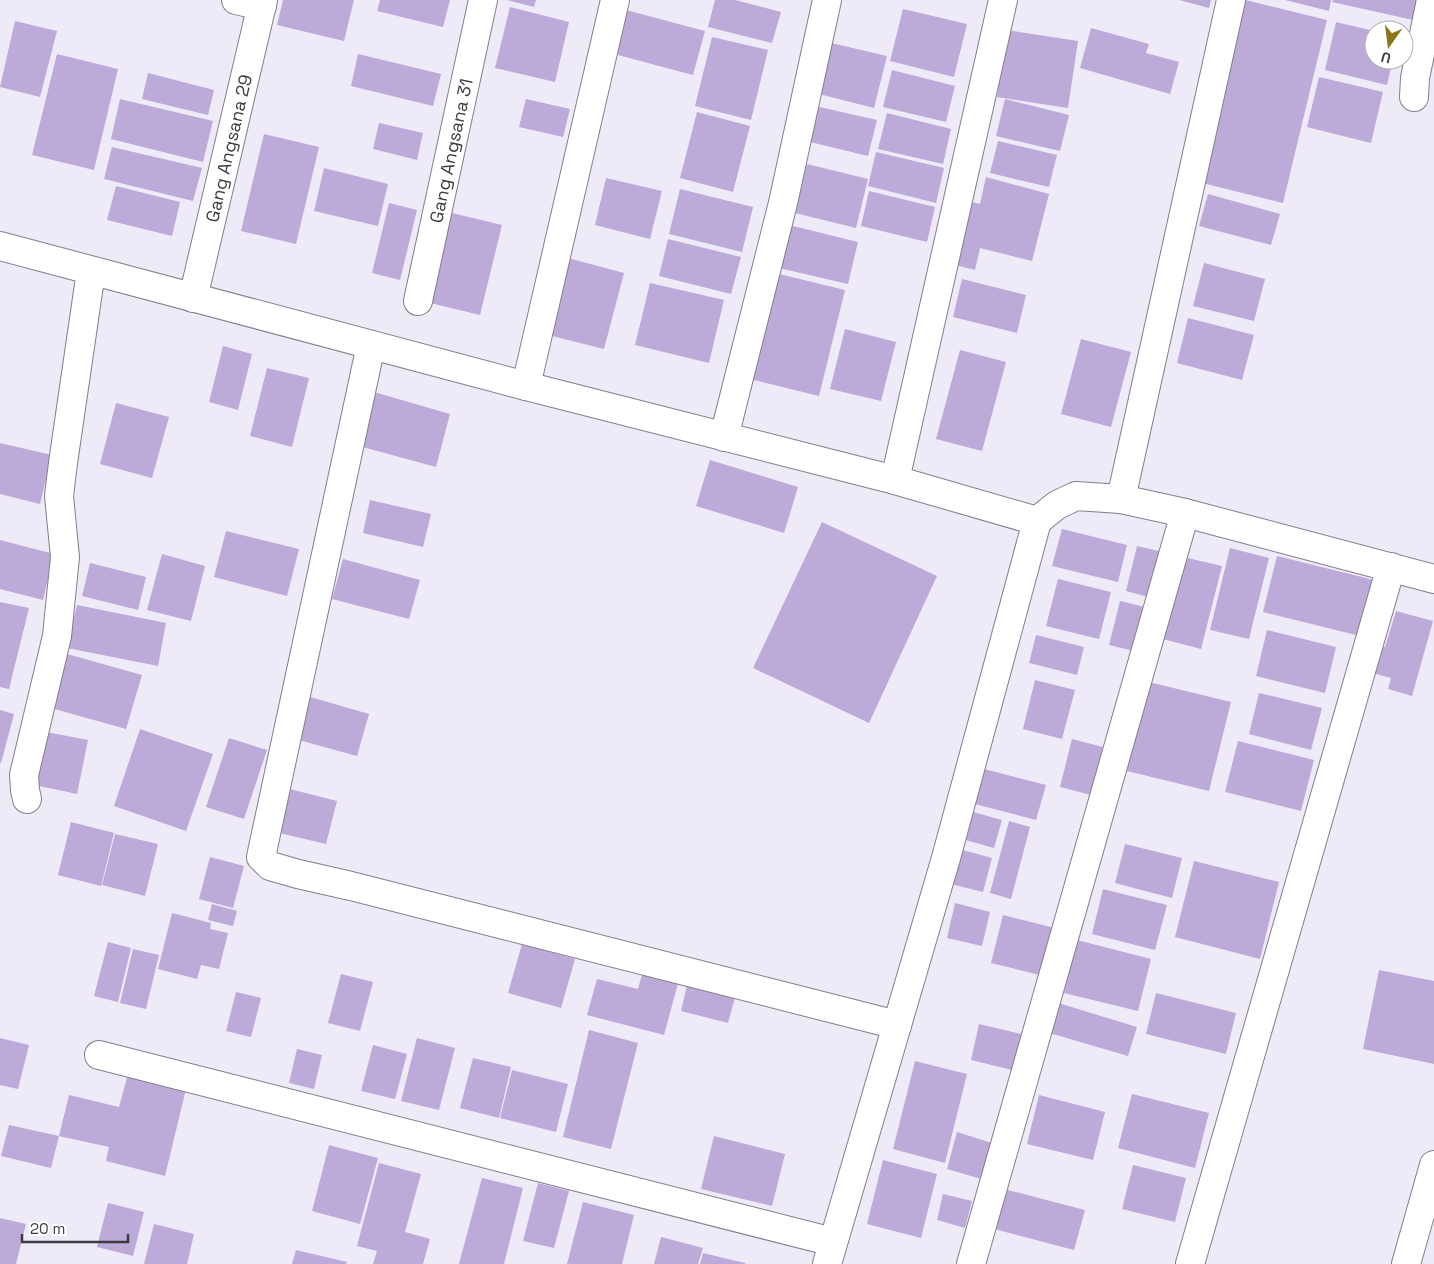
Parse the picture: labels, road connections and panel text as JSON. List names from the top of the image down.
{
  "streets": {
    "street": ["Gang Angsana 29", "Gang Angsana 31"]
  },
  "scale_bar": "20 m",
  "north": "bottom"
}
